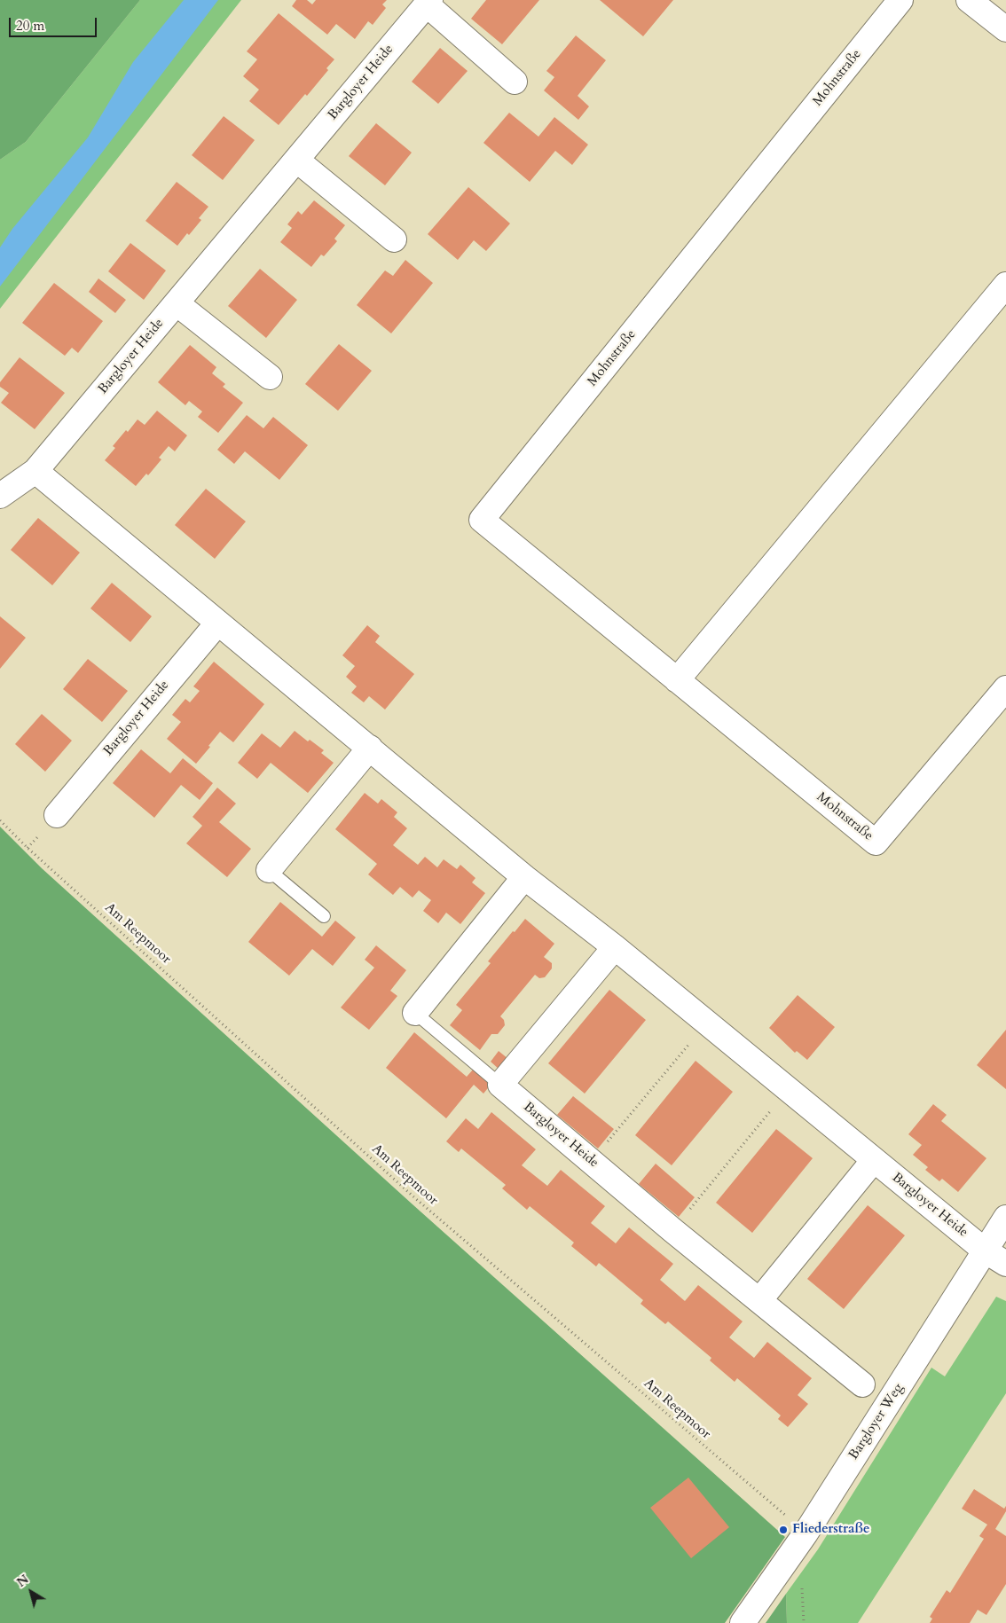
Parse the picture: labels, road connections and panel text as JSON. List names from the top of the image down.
{
  "streets": {
    "street": ["Mohnstraße", "Bargloyer Heide", "Bargloyer Weg"],
    "path": ["Am Reepmoor"]
  },
  "crossings": [
    ["Bargloyer Heide", "Bargloyer Weg"],
    ["Am Reepmoor", "Bargloyer Weg"]
  ],
  "places": ["Fliederstraße"],
  "scale_bar": "20 m",
  "north": "top left"
}
